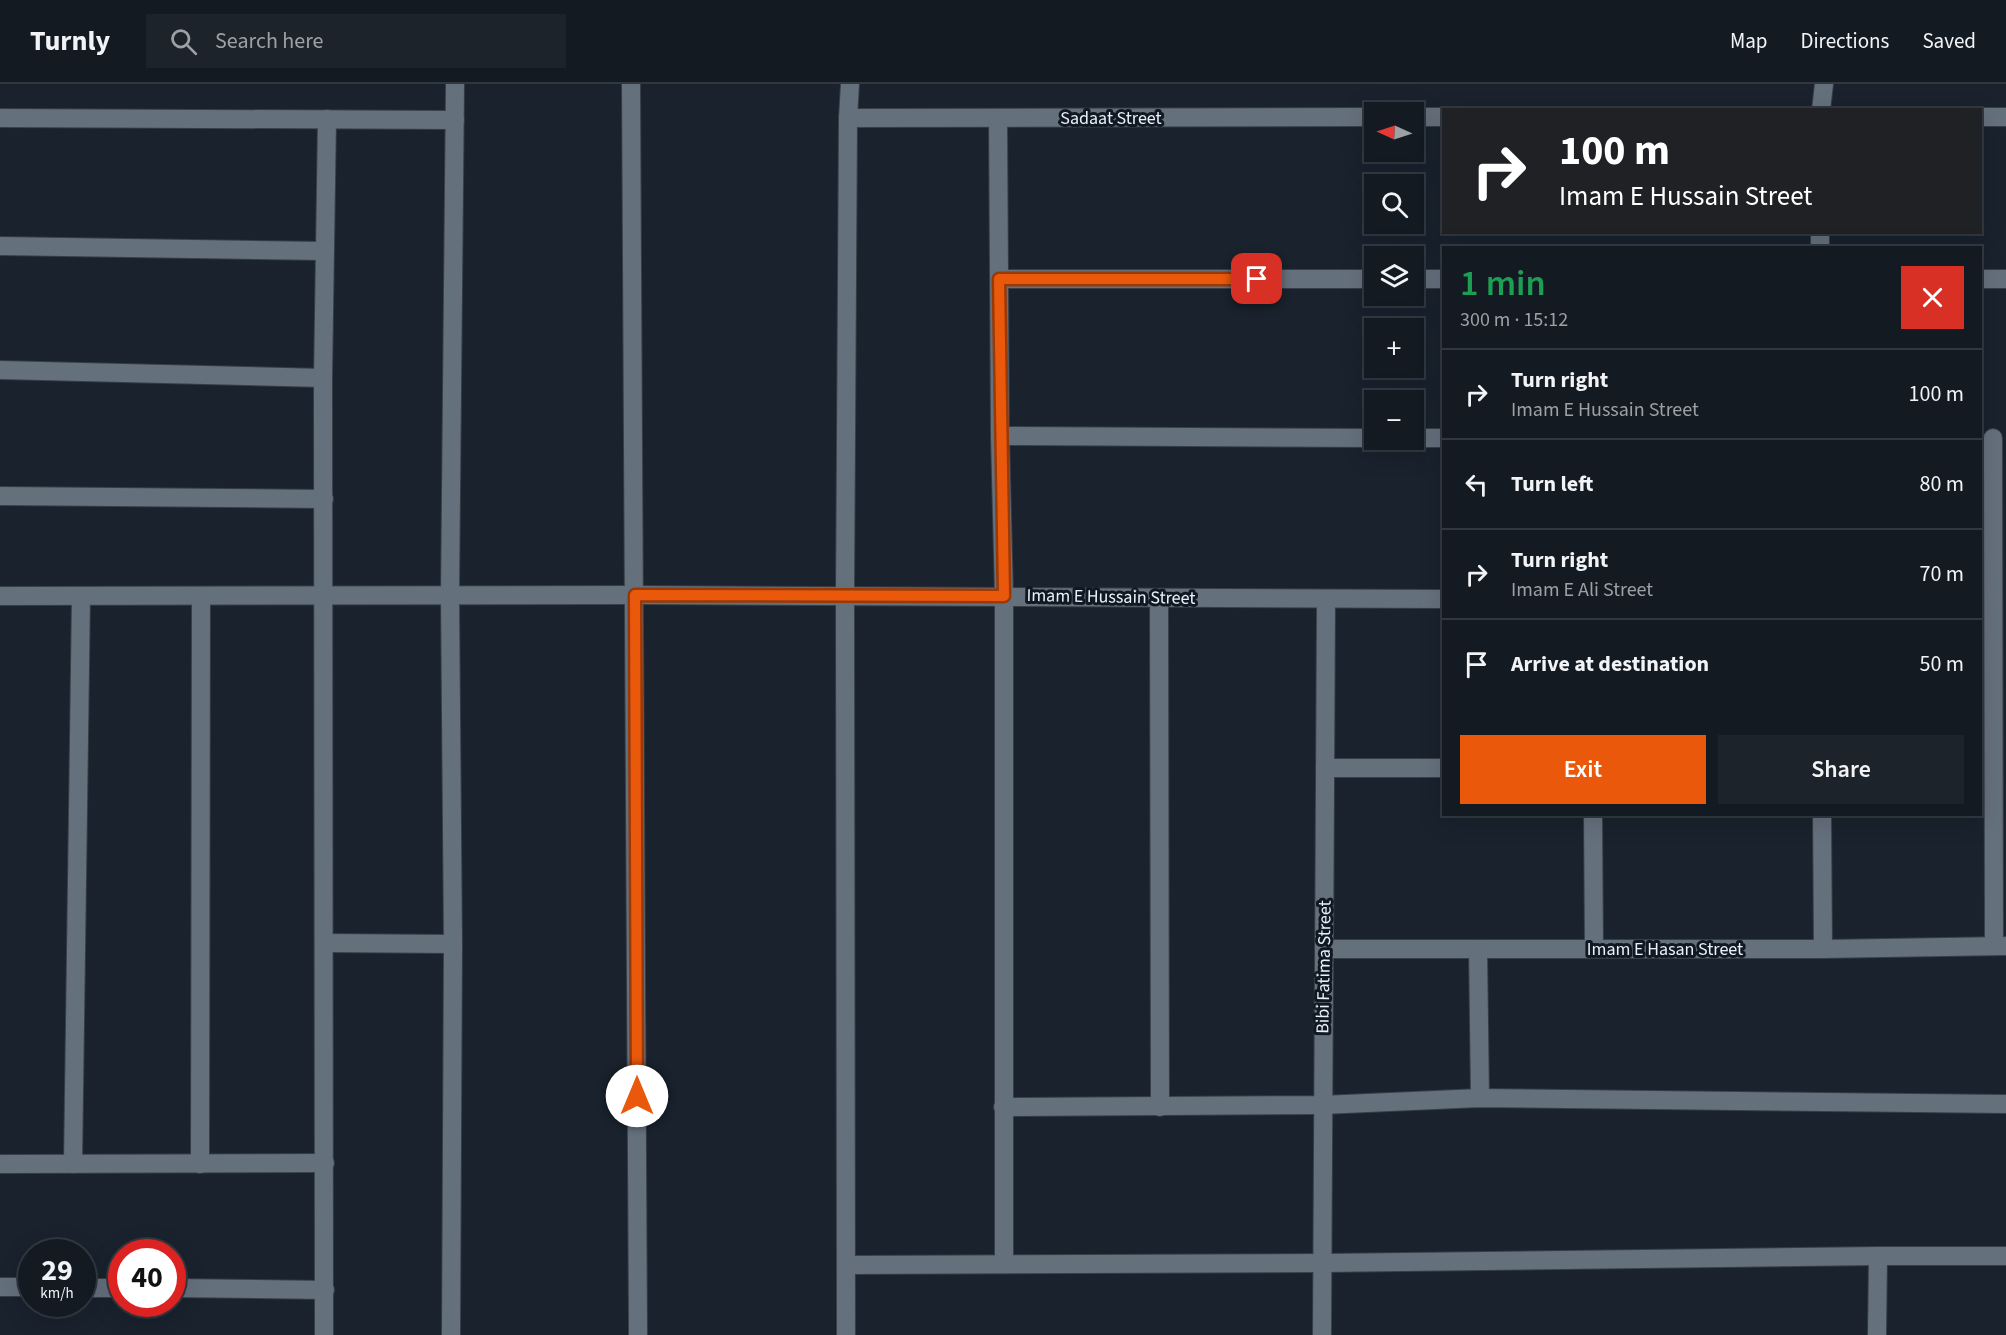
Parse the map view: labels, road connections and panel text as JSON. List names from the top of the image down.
{
  "streets": {
    "street": [
      "Sadaat Street",
      "Imam E Hussain Street",
      "Imam E Hasan Street",
      "Bibi Fatima Street"
    ]
  },
  "crossings": [
    ["Imam E Hussain Street", "Bibi Fatima Street"],
    ["Imam E Hasan Street", "Bibi Fatima Street"]
  ],
  "north": "left",
  "page": {
    "header": "Turnly",
    "search": "Search here",
    "nav": ["Map", "Directions", "Saved"],
    "map_buttons": ["+", "−"],
    "turn": ["100 m", "Imam E Hussain Street"],
    "heading": ["1 min", "300 m · 15:12"],
    "list": [
      {
        "name": "Turn right",
        "note": "Imam E Hussain Street",
        "value": "100 m"
      },
      {
        "name": "Turn left",
        "value": "80 m"
      },
      {
        "name": "Turn right",
        "note": "Imam E Ali Street",
        "value": "70 m"
      },
      {
        "name": "Arrive at destination",
        "value": "50 m"
      }
    ],
    "buttons": ["Exit", "Share"],
    "speed": "29 km/h",
    "limit": "40"
  }
}
